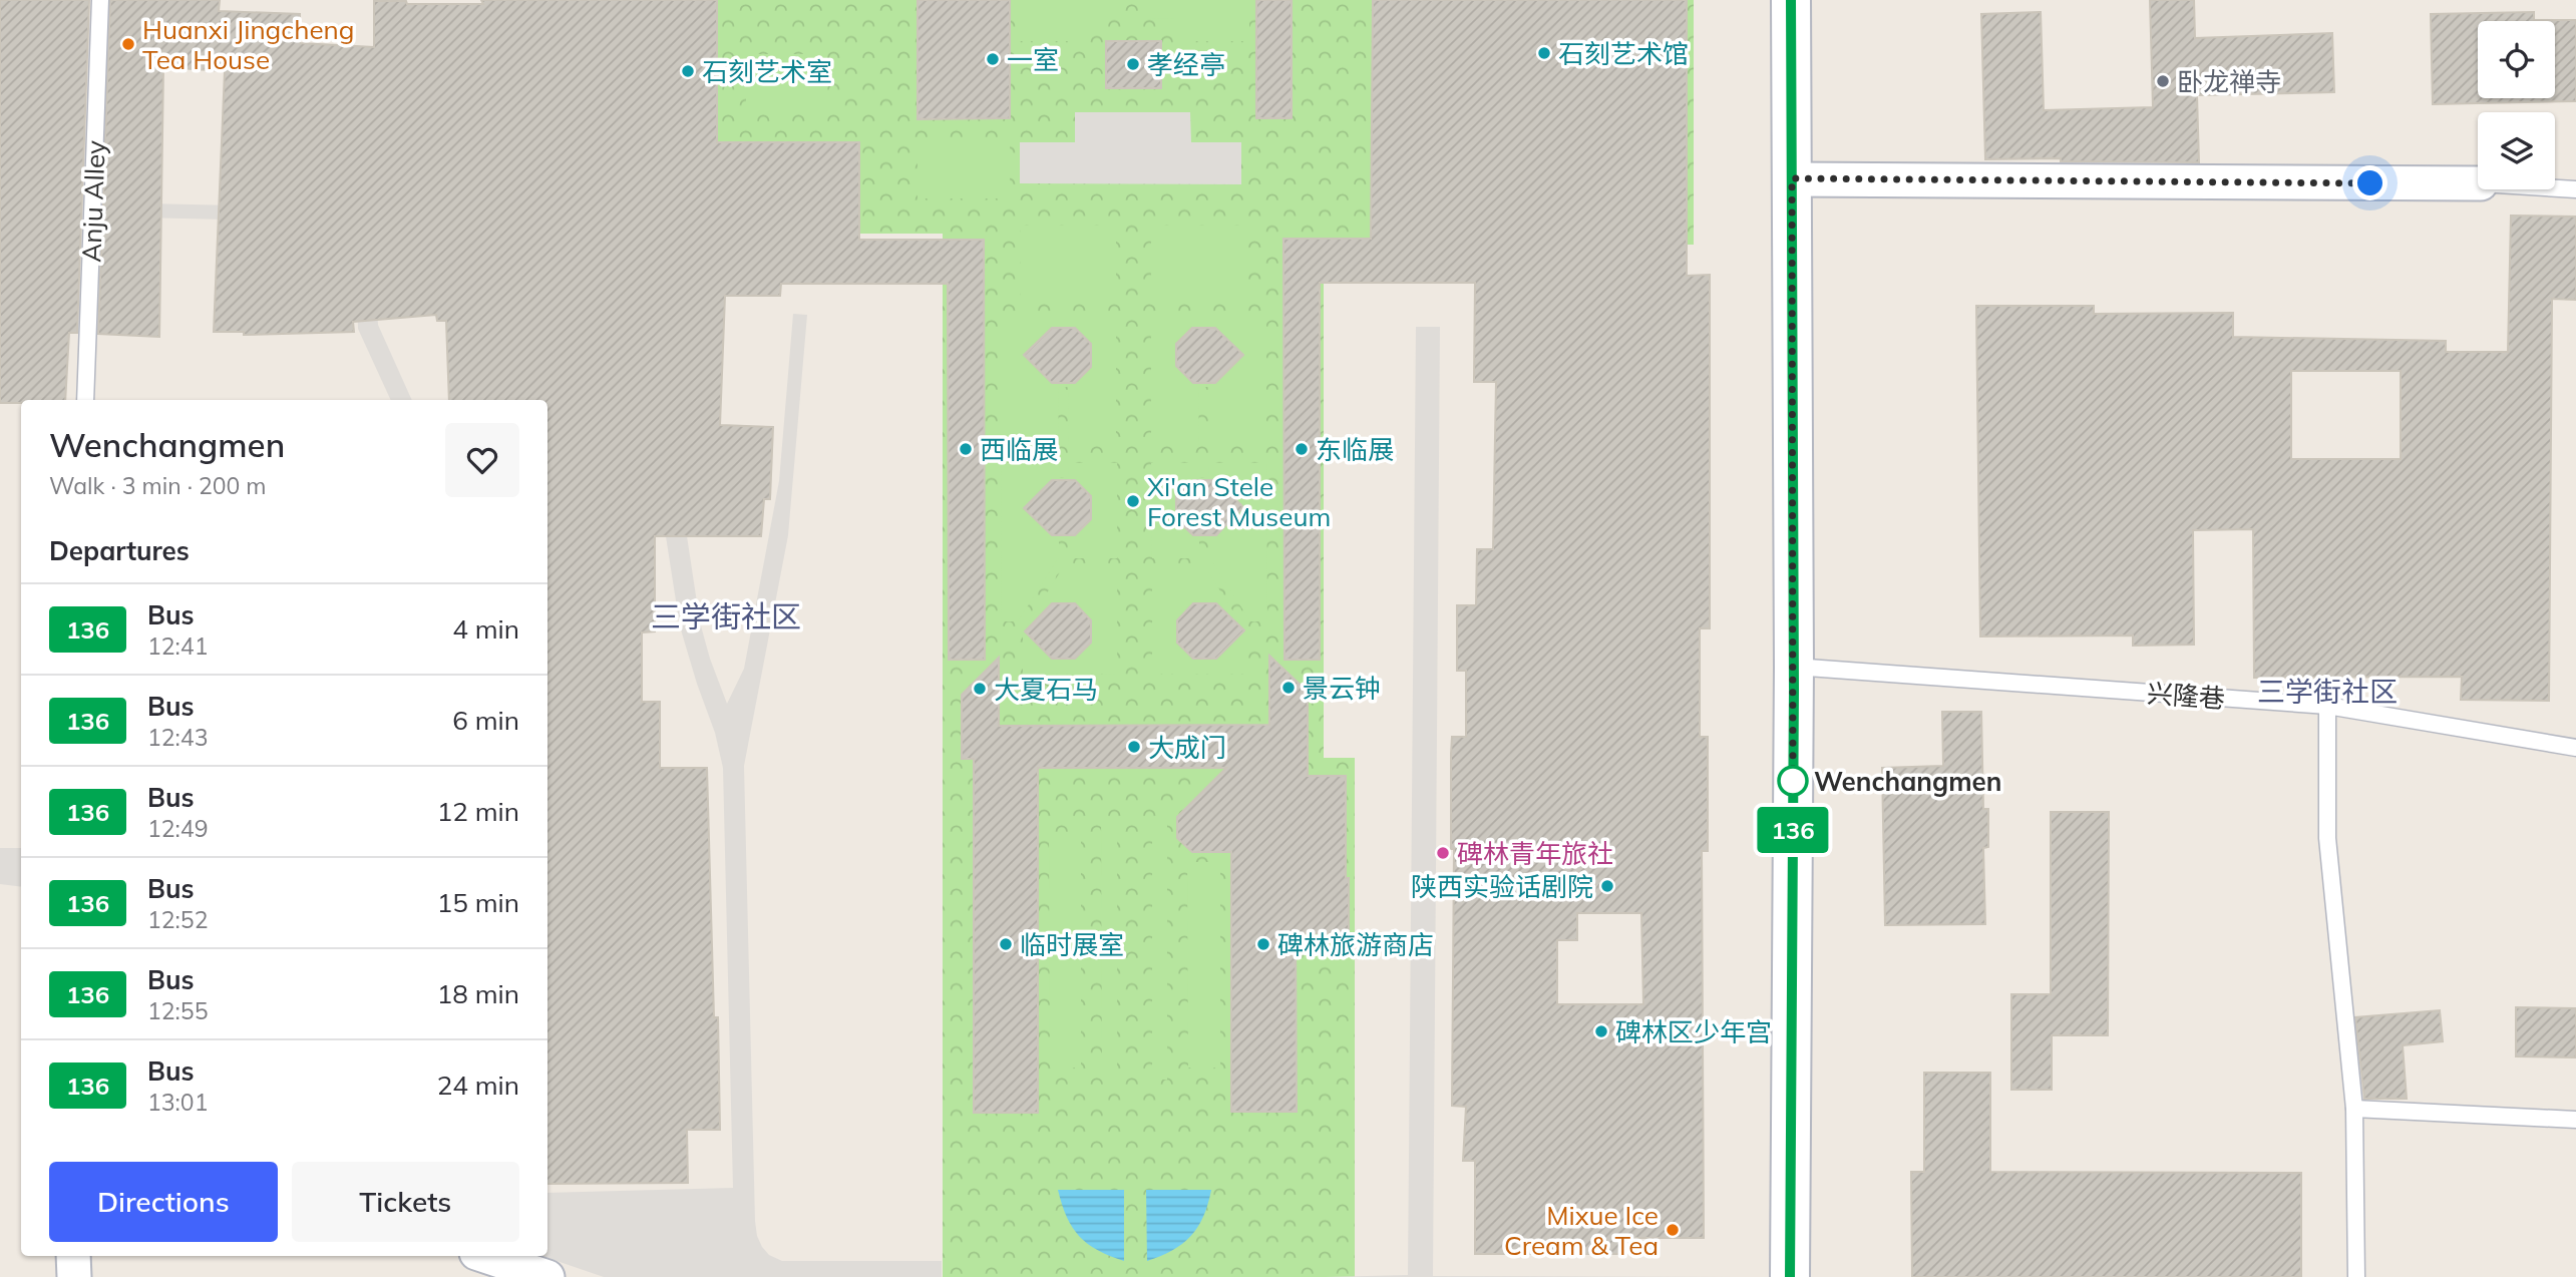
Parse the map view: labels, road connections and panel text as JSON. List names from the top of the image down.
{
  "streets": {
    "lane": ["Anju Alley", "兴隆巷"]
  },
  "districts": ["三学街社区", "三学街社区"],
  "places": [
    "Huanxi Jingcheng Tea House",
    "石刻艺术馆",
    "一室",
    "孝经亭",
    "石刻艺术室",
    "卧龙禅寺",
    "西临展",
    "东临展",
    "Xi'an Stele Forest Museum",
    "景云钟",
    "大夏石马",
    "大成门",
    "Wenchangmen",
    "碑林青年旅社",
    "陕西实验话剧院",
    "临时展室",
    "碑林旅游商店",
    "碑林区少年宫",
    "Mixue Ice Cream & Tea"
  ],
  "lines": ["bus line 136"],
  "page": {
    "on_map": "136",
    "heading": [
      ["Wenchangmen", "Walk · 3 min · 200 m"],
      "Departures"
    ],
    "list": [
      {
        "mark": "136",
        "name": "Bus",
        "note": "12:41",
        "value": "4 min"
      },
      {
        "mark": "136",
        "name": "Bus",
        "note": "12:43",
        "value": "6 min"
      },
      {
        "mark": "136",
        "name": "Bus",
        "note": "12:49",
        "value": "12 min"
      },
      {
        "mark": "136",
        "name": "Bus",
        "note": "12:52",
        "value": "15 min"
      },
      {
        "mark": "136",
        "name": "Bus",
        "note": "12:55",
        "value": "18 min"
      },
      {
        "mark": "136",
        "name": "Bus",
        "note": "13:01",
        "value": "24 min"
      }
    ],
    "buttons": ["Directions", "Tickets"]
  }
}
